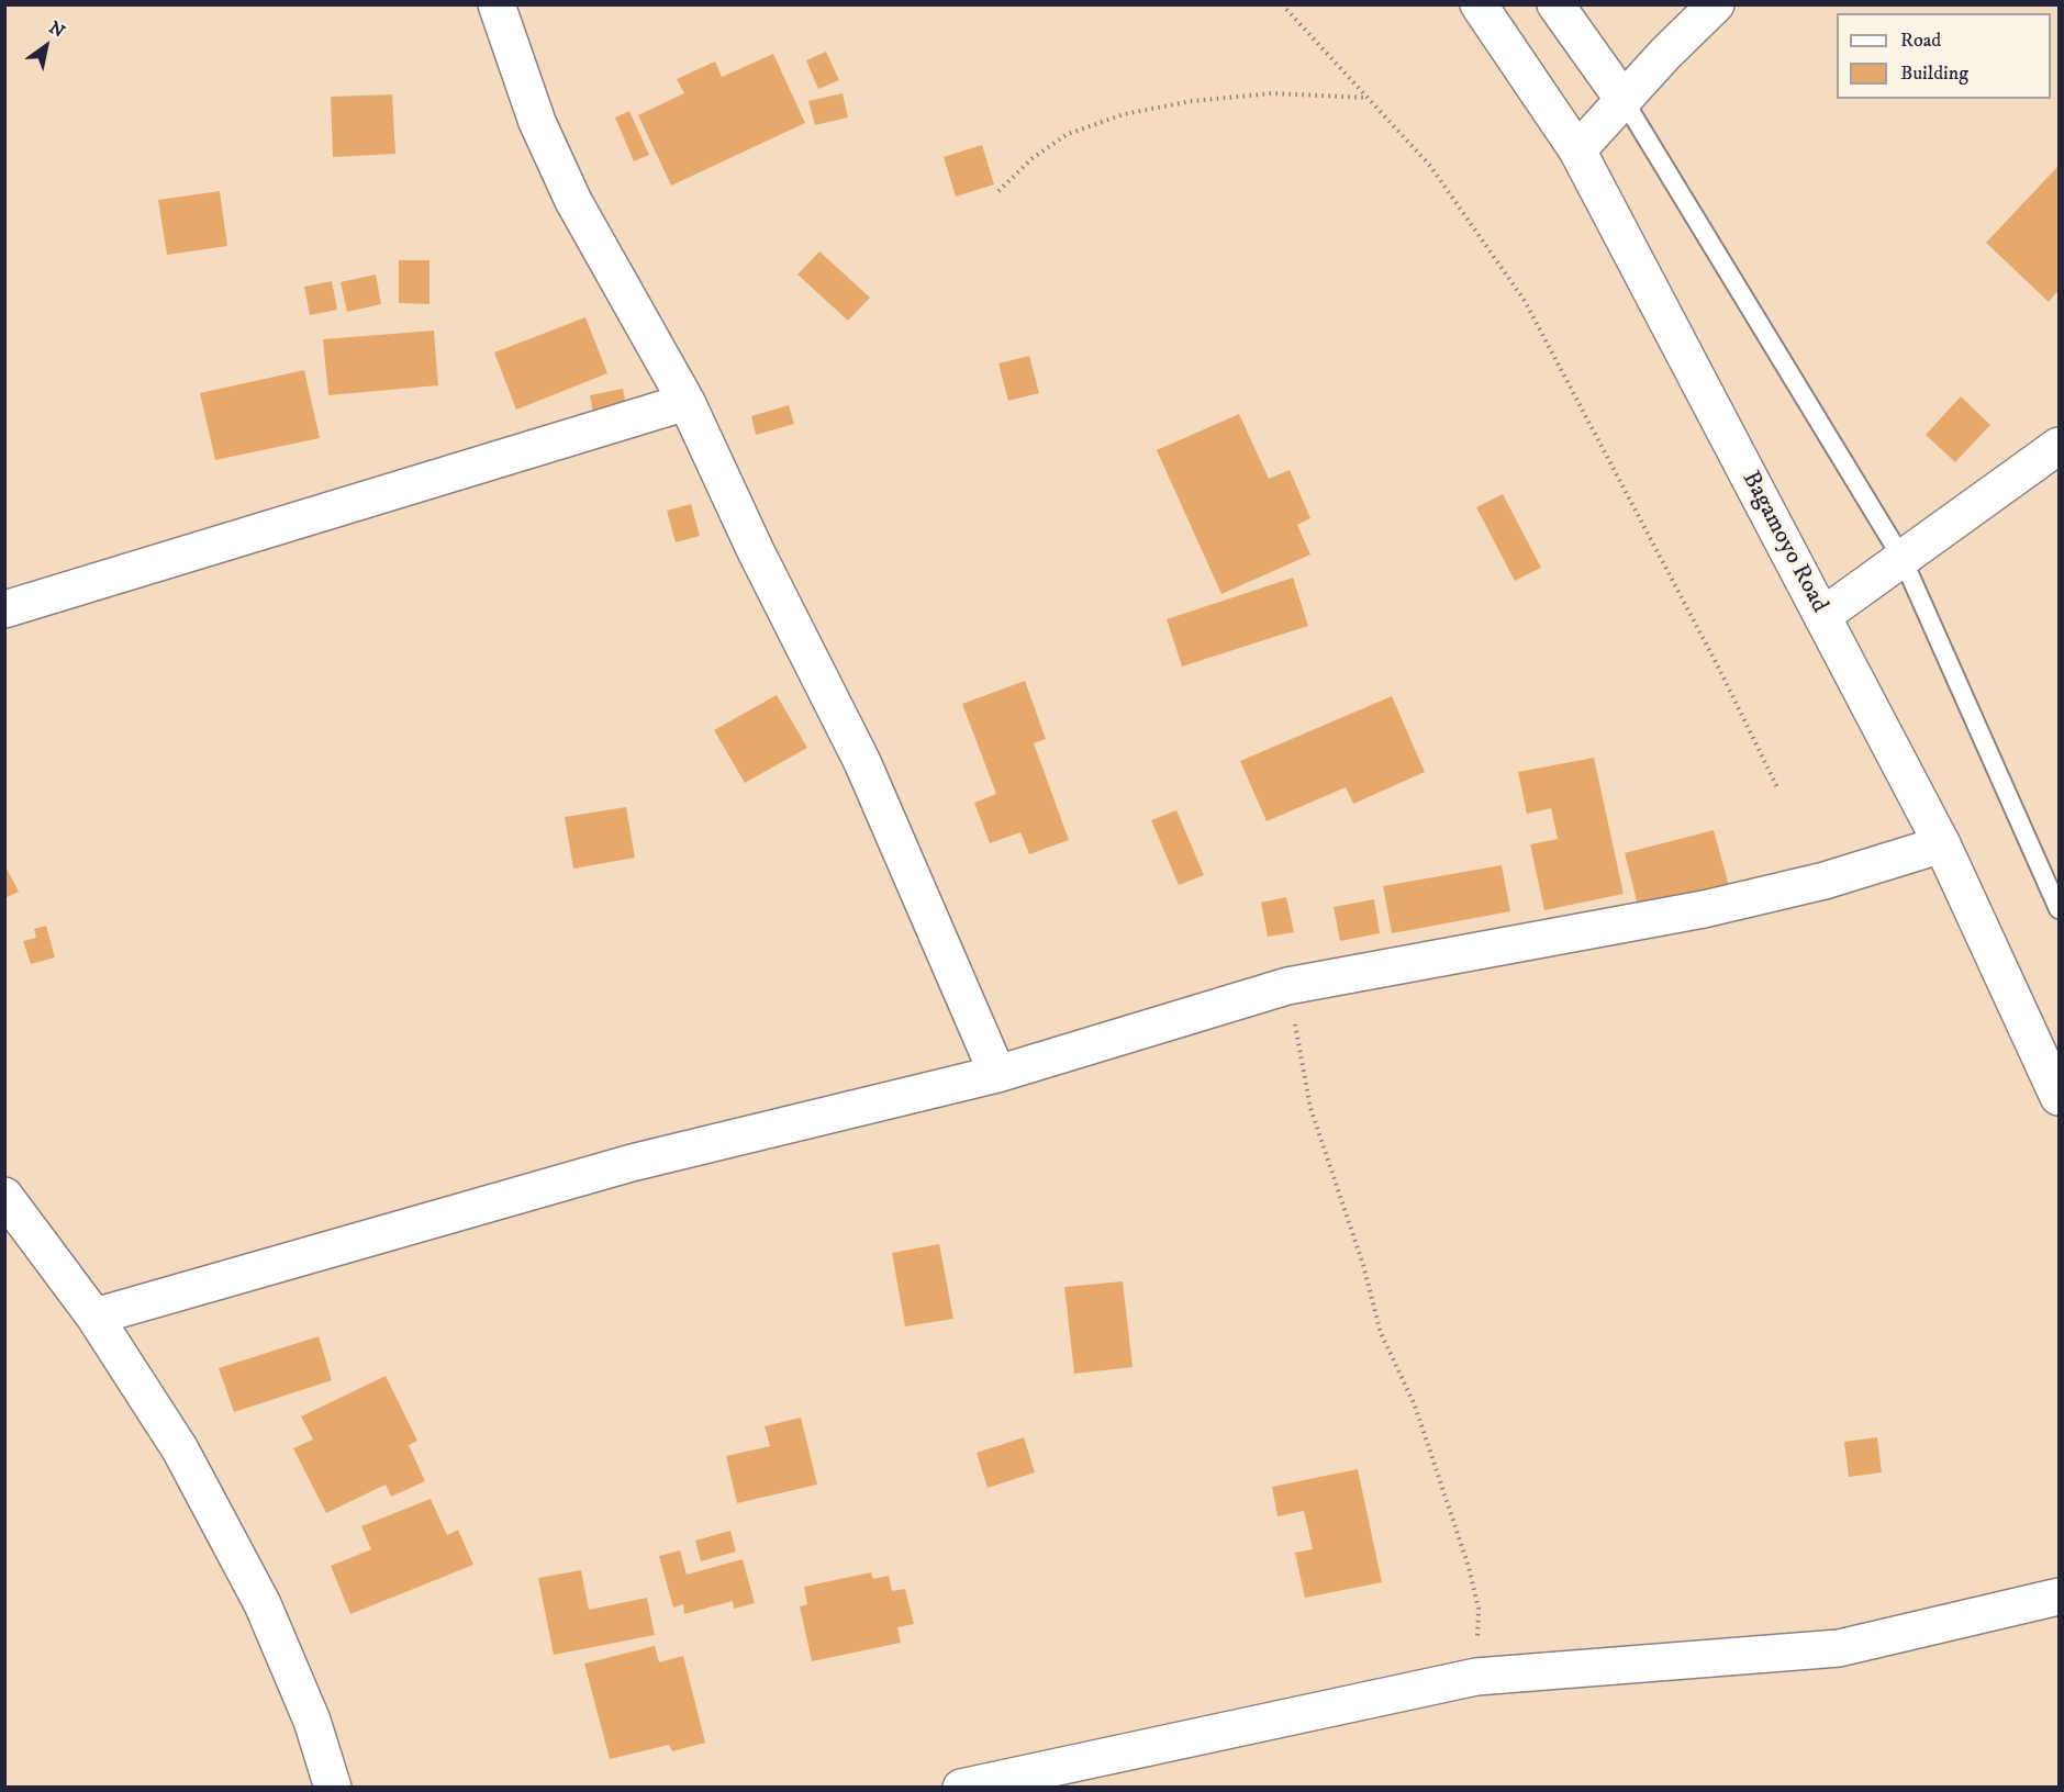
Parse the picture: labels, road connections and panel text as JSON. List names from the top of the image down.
{
  "streets": {
    "main road": ["Bagamoyo Road"]
  },
  "legend": ["Road", "Building"],
  "north": "top right"
}
